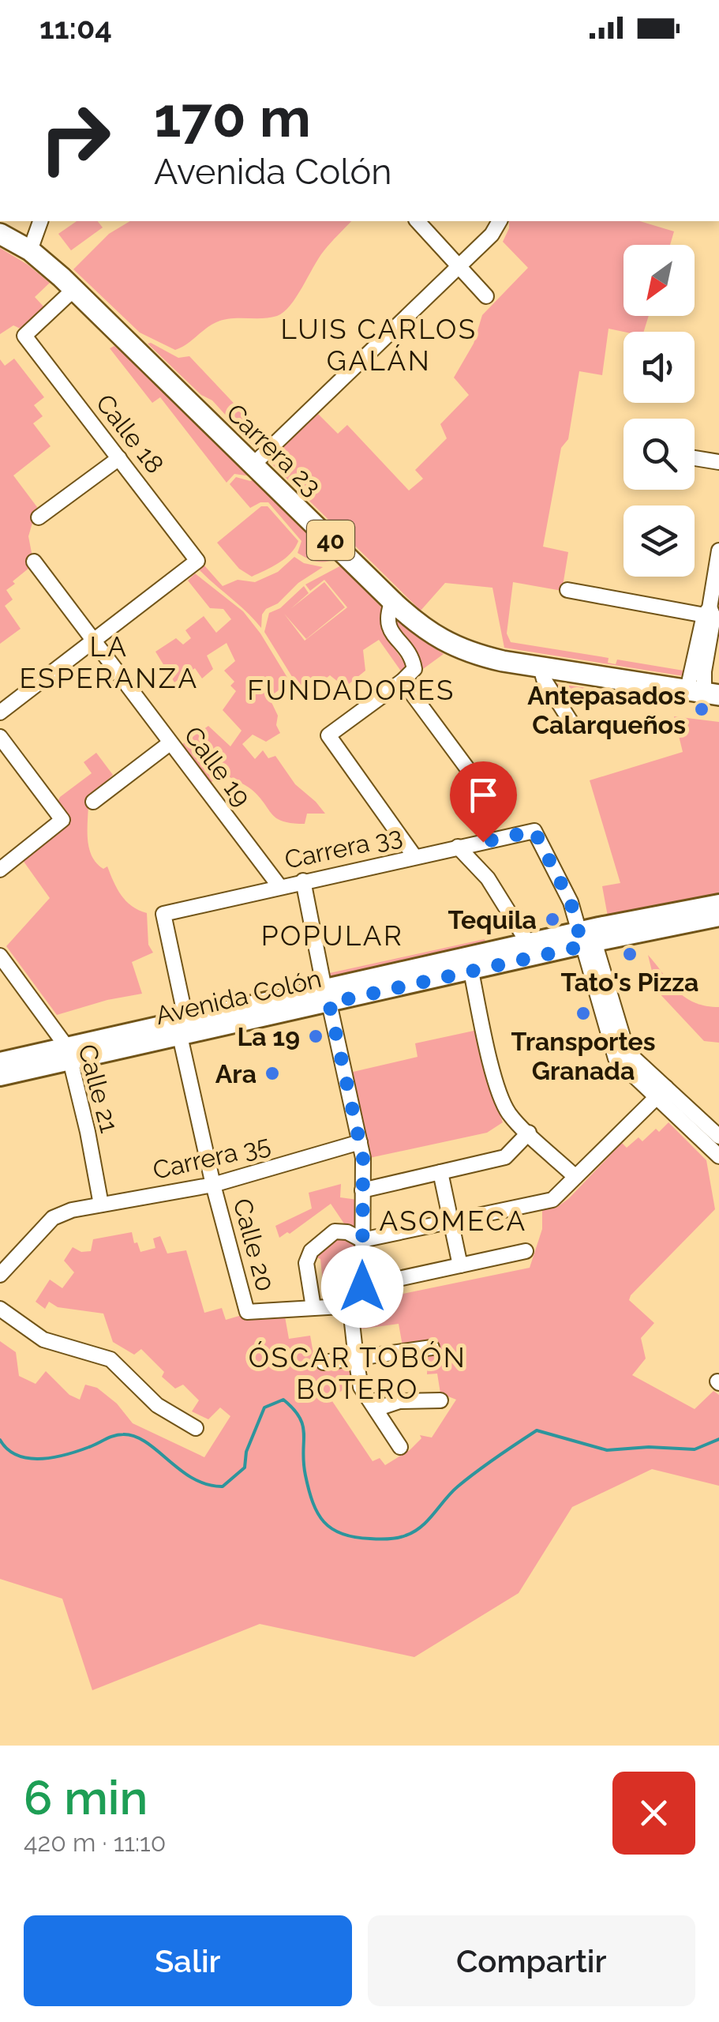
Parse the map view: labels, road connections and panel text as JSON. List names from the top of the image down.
{
  "streets": {
    "highway": ["Carrera 23", "40"],
    "main road": ["Avenida Colón"],
    "street": [
      "Calle 18",
      "Calle 19",
      "Carrera 33",
      "Calle 21",
      "Carrera 35",
      "Calle 20"
    ]
  },
  "crossings": [
    ["Calle 18", "Carrera 23"],
    ["Calle 18", "Calle 19"],
    ["Calle 19", "Carrera 33"],
    ["Carrera 33", "Avenida Colón"],
    ["Carrera 33", "Calle 20"],
    ["Avenida Colón", "Calle 21"],
    ["Avenida Colón", "Calle 20"],
    ["Calle 21", "Carrera 35"],
    ["Carrera 35", "Calle 20"]
  ],
  "districts": [
    "LUIS CARLOS GALÁN",
    "LA ESPERANZA",
    "FUNDADORES",
    "POPULAR",
    "ASOMECA",
    "ÓSCAR TOBÓN BOTERO"
  ],
  "places": [
    "Antepasados Calarqueños",
    "Tequila",
    "Tato's Pizza",
    "Transportes Granada",
    "La 19",
    "Ara"
  ],
  "north": "bottom left",
  "page": {
    "status": "11:04",
    "turn": ["170 m", "Avenida Colón"],
    "heading": ["6 min", "420 m · 11:10"],
    "buttons": ["Salir", "Compartir"]
  }
}
